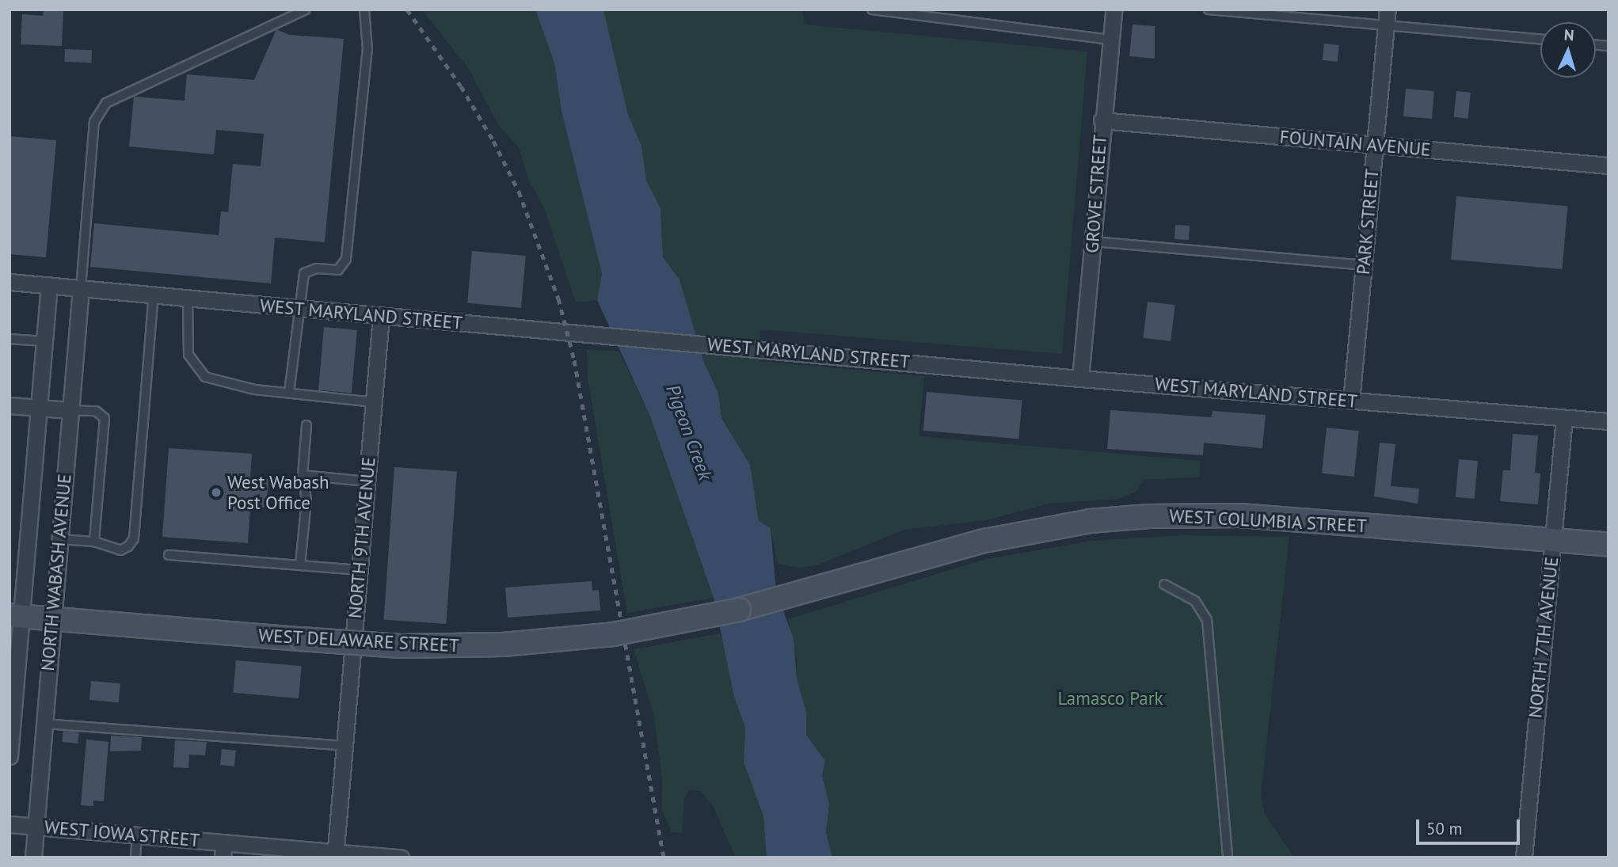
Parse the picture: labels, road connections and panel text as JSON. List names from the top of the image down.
{
  "streets": {
    "main road": ["WEST COLUMBIA STREET", "WEST DELAWARE STREET"],
    "street": [
      "FOUNTAIN AVENUE",
      "GROVE STREET",
      "PARK STREET",
      "WEST MARYLAND STREET",
      "NORTH 9TH AVENUE",
      "NORTH WABASH AVENUE",
      "NORTH 7TH AVENUE",
      "WEST IOWA STREET"
    ]
  },
  "crossings": [
    ["FOUNTAIN AVENUE", "GROVE STREET"],
    ["FOUNTAIN AVENUE", "PARK STREET"],
    ["GROVE STREET", "WEST MARYLAND STREET"],
    ["PARK STREET", "WEST MARYLAND STREET"],
    ["WEST MARYLAND STREET", "NORTH 9TH AVENUE"],
    ["WEST MARYLAND STREET", "NORTH WABASH AVENUE"],
    ["WEST MARYLAND STREET", "NORTH 7TH AVENUE"],
    ["WEST COLUMBIA STREET", "NORTH 7TH AVENUE"],
    ["WEST COLUMBIA STREET", "WEST DELAWARE STREET"],
    ["NORTH 9TH AVENUE", "WEST IOWA STREET"],
    ["NORTH WABASH AVENUE", "WEST DELAWARE STREET"],
    ["NORTH WABASH AVENUE", "WEST IOWA STREET"]
  ],
  "water": ["Pigeon Creek"],
  "parks": ["Lamasco Park"],
  "places": ["West Wabash Post Office"],
  "scale_bar": "50 m",
  "north": "top"
}
